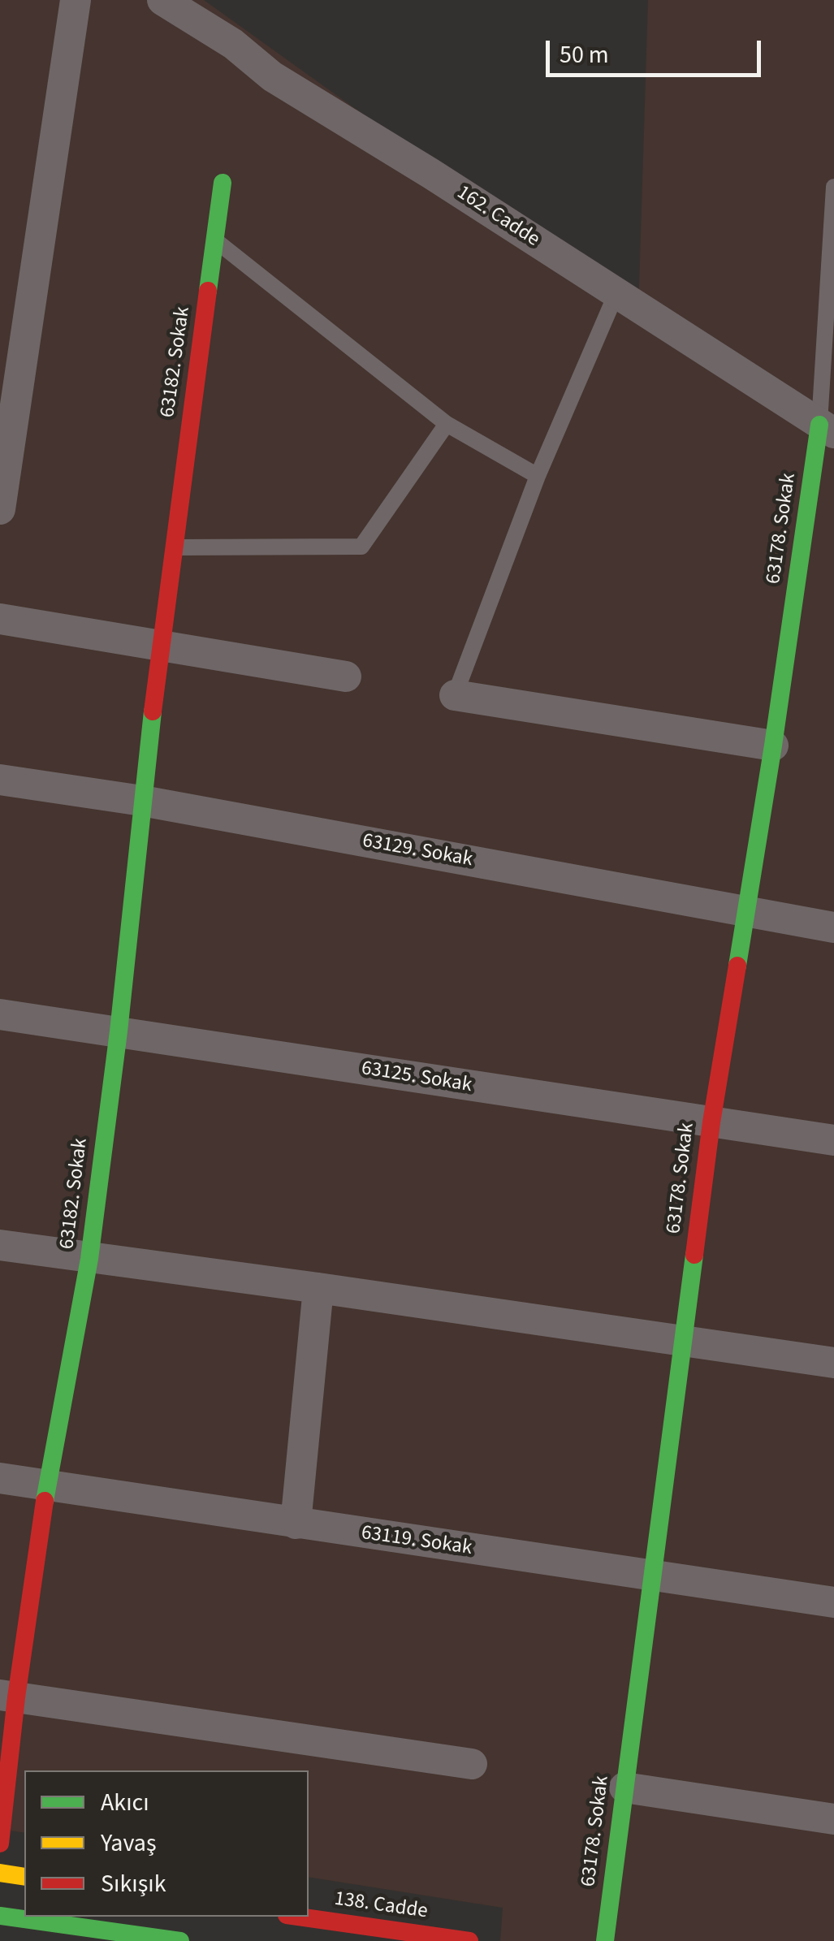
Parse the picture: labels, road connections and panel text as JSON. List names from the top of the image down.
{
  "streets": {
    "street": [
      "162. Cadde",
      "63182. Sokak",
      "63178. Sokak",
      "63129. Sokak",
      "63125. Sokak",
      "63119. Sokak",
      "138. Cadde"
    ]
  },
  "crossings": [
    ["162. Cadde", "63178. Sokak"],
    ["63182. Sokak", "63129. Sokak"],
    ["63182. Sokak", "63125. Sokak"],
    ["63182. Sokak", "63119. Sokak"],
    ["63178. Sokak", "63129. Sokak"],
    ["63178. Sokak", "63125. Sokak"],
    ["63178. Sokak", "63119. Sokak"]
  ],
  "legend": ["Akıcı", "Yavaş", "Sıkışık"],
  "scale_bar": "50 m"
}
